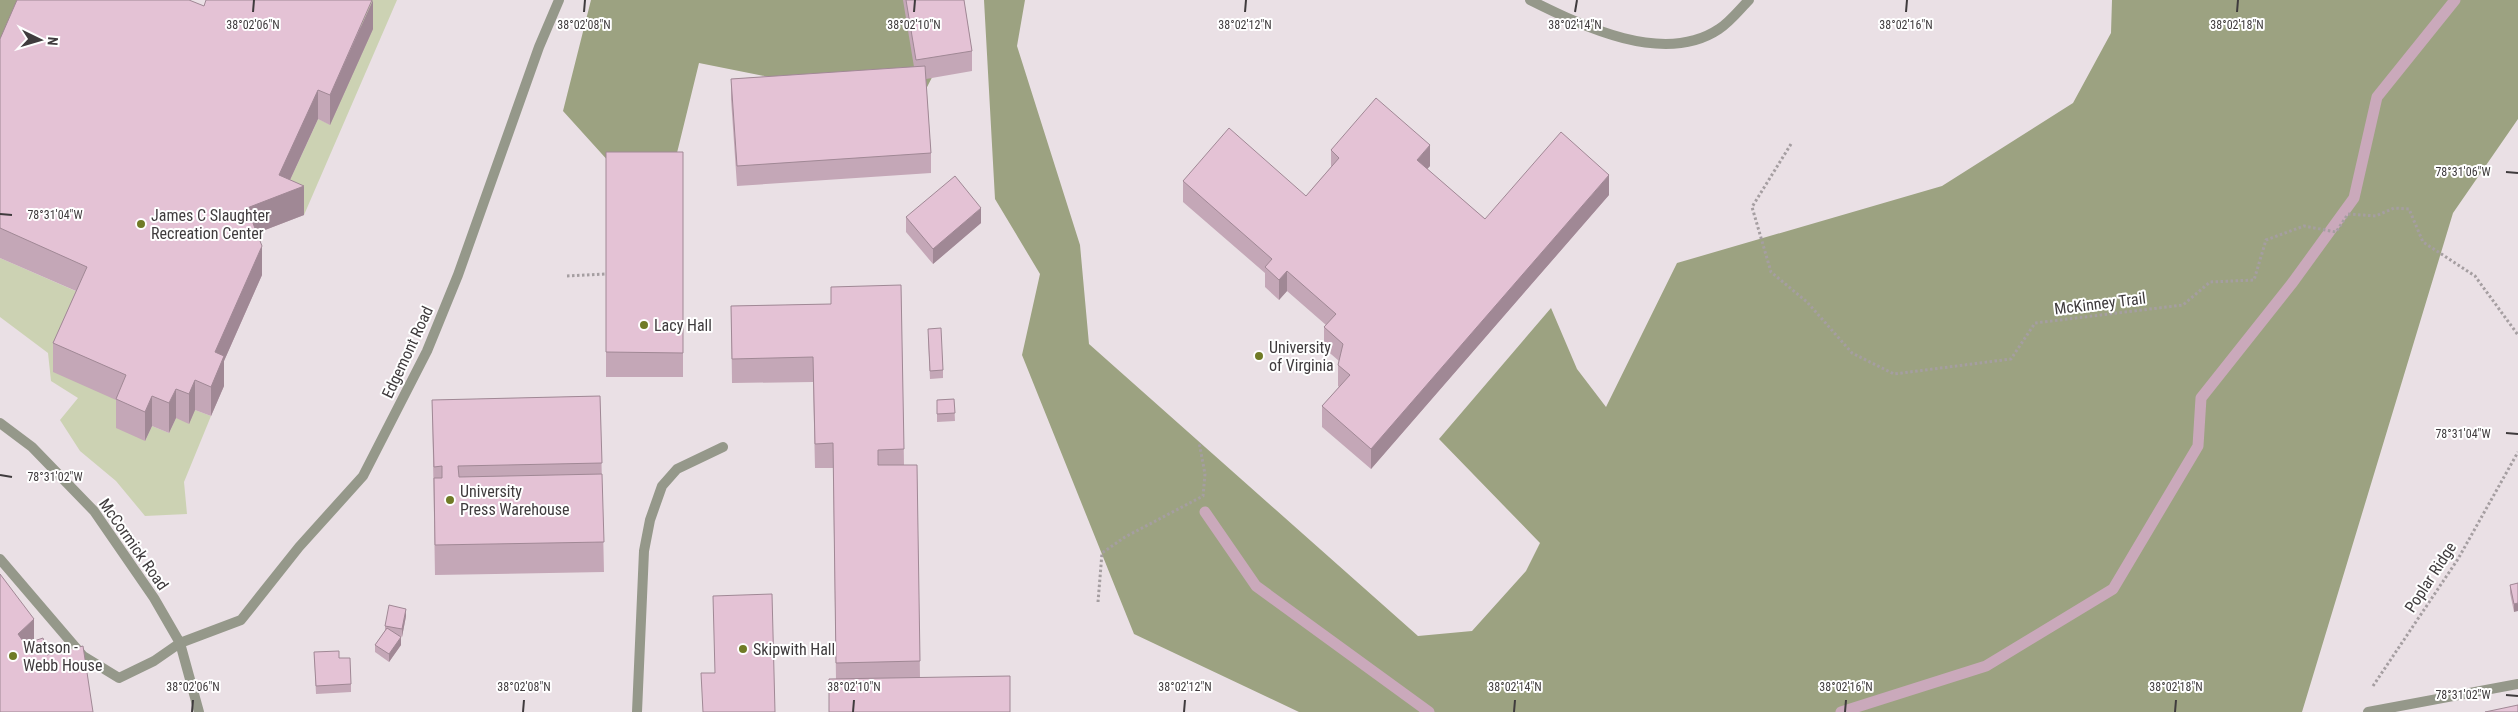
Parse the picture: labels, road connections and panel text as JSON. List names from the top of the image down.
{
  "streets": {
    "street": ["Edgemont Road", "McCormick Road"],
    "path": ["McKinney Trail", "Poplar Ridge"]
  },
  "crossings": [
    ["Edgemont Road", "McCormick Road"]
  ],
  "places": [
    "James C Slaughter Recreation Center",
    "Lacy Hall",
    "University of Virginia",
    "University Press Warehouse",
    "Skipwith Hall",
    "Watson - Webb House"
  ],
  "north": "right",
  "coordinates": [
    "38°02'06\"N",
    "38°02'08\"N",
    "38°02'10\"N",
    "38°02'12\"N",
    "38°02'14\"N",
    "38°02'16\"N",
    "38°02'18\"N",
    "78°31'06\"W",
    "78°31'04\"W",
    "78°31'02\"W"
  ]
}
